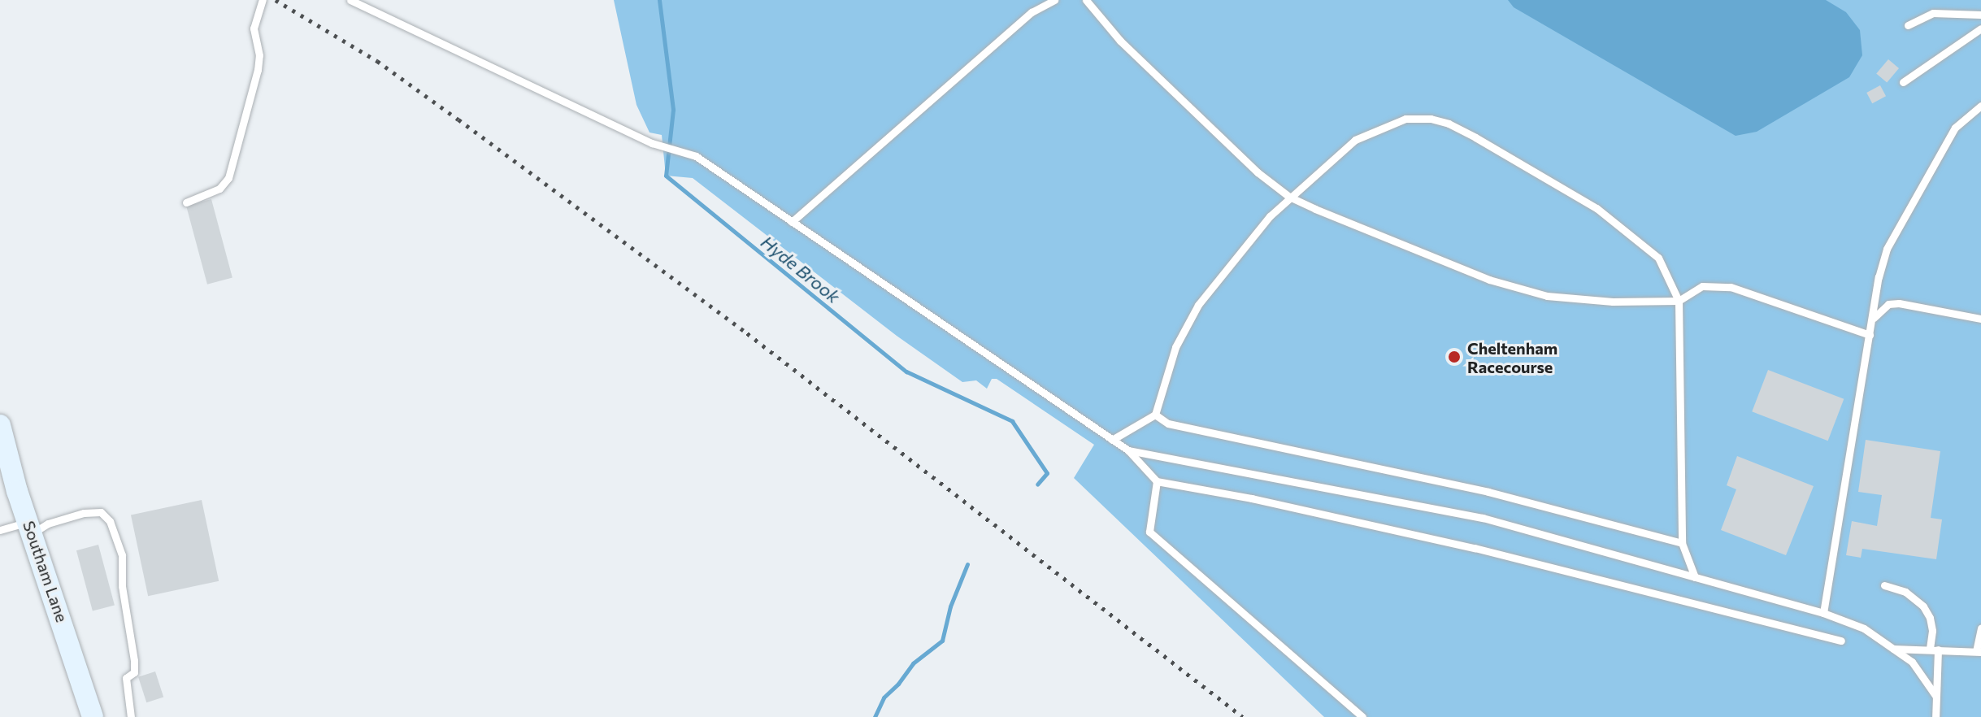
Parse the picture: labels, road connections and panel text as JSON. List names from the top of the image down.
{
  "streets": {
    "street": ["Southam Lane"]
  },
  "water": ["Hyde Brook"],
  "places": ["Cheltenham Racecourse"]
}
